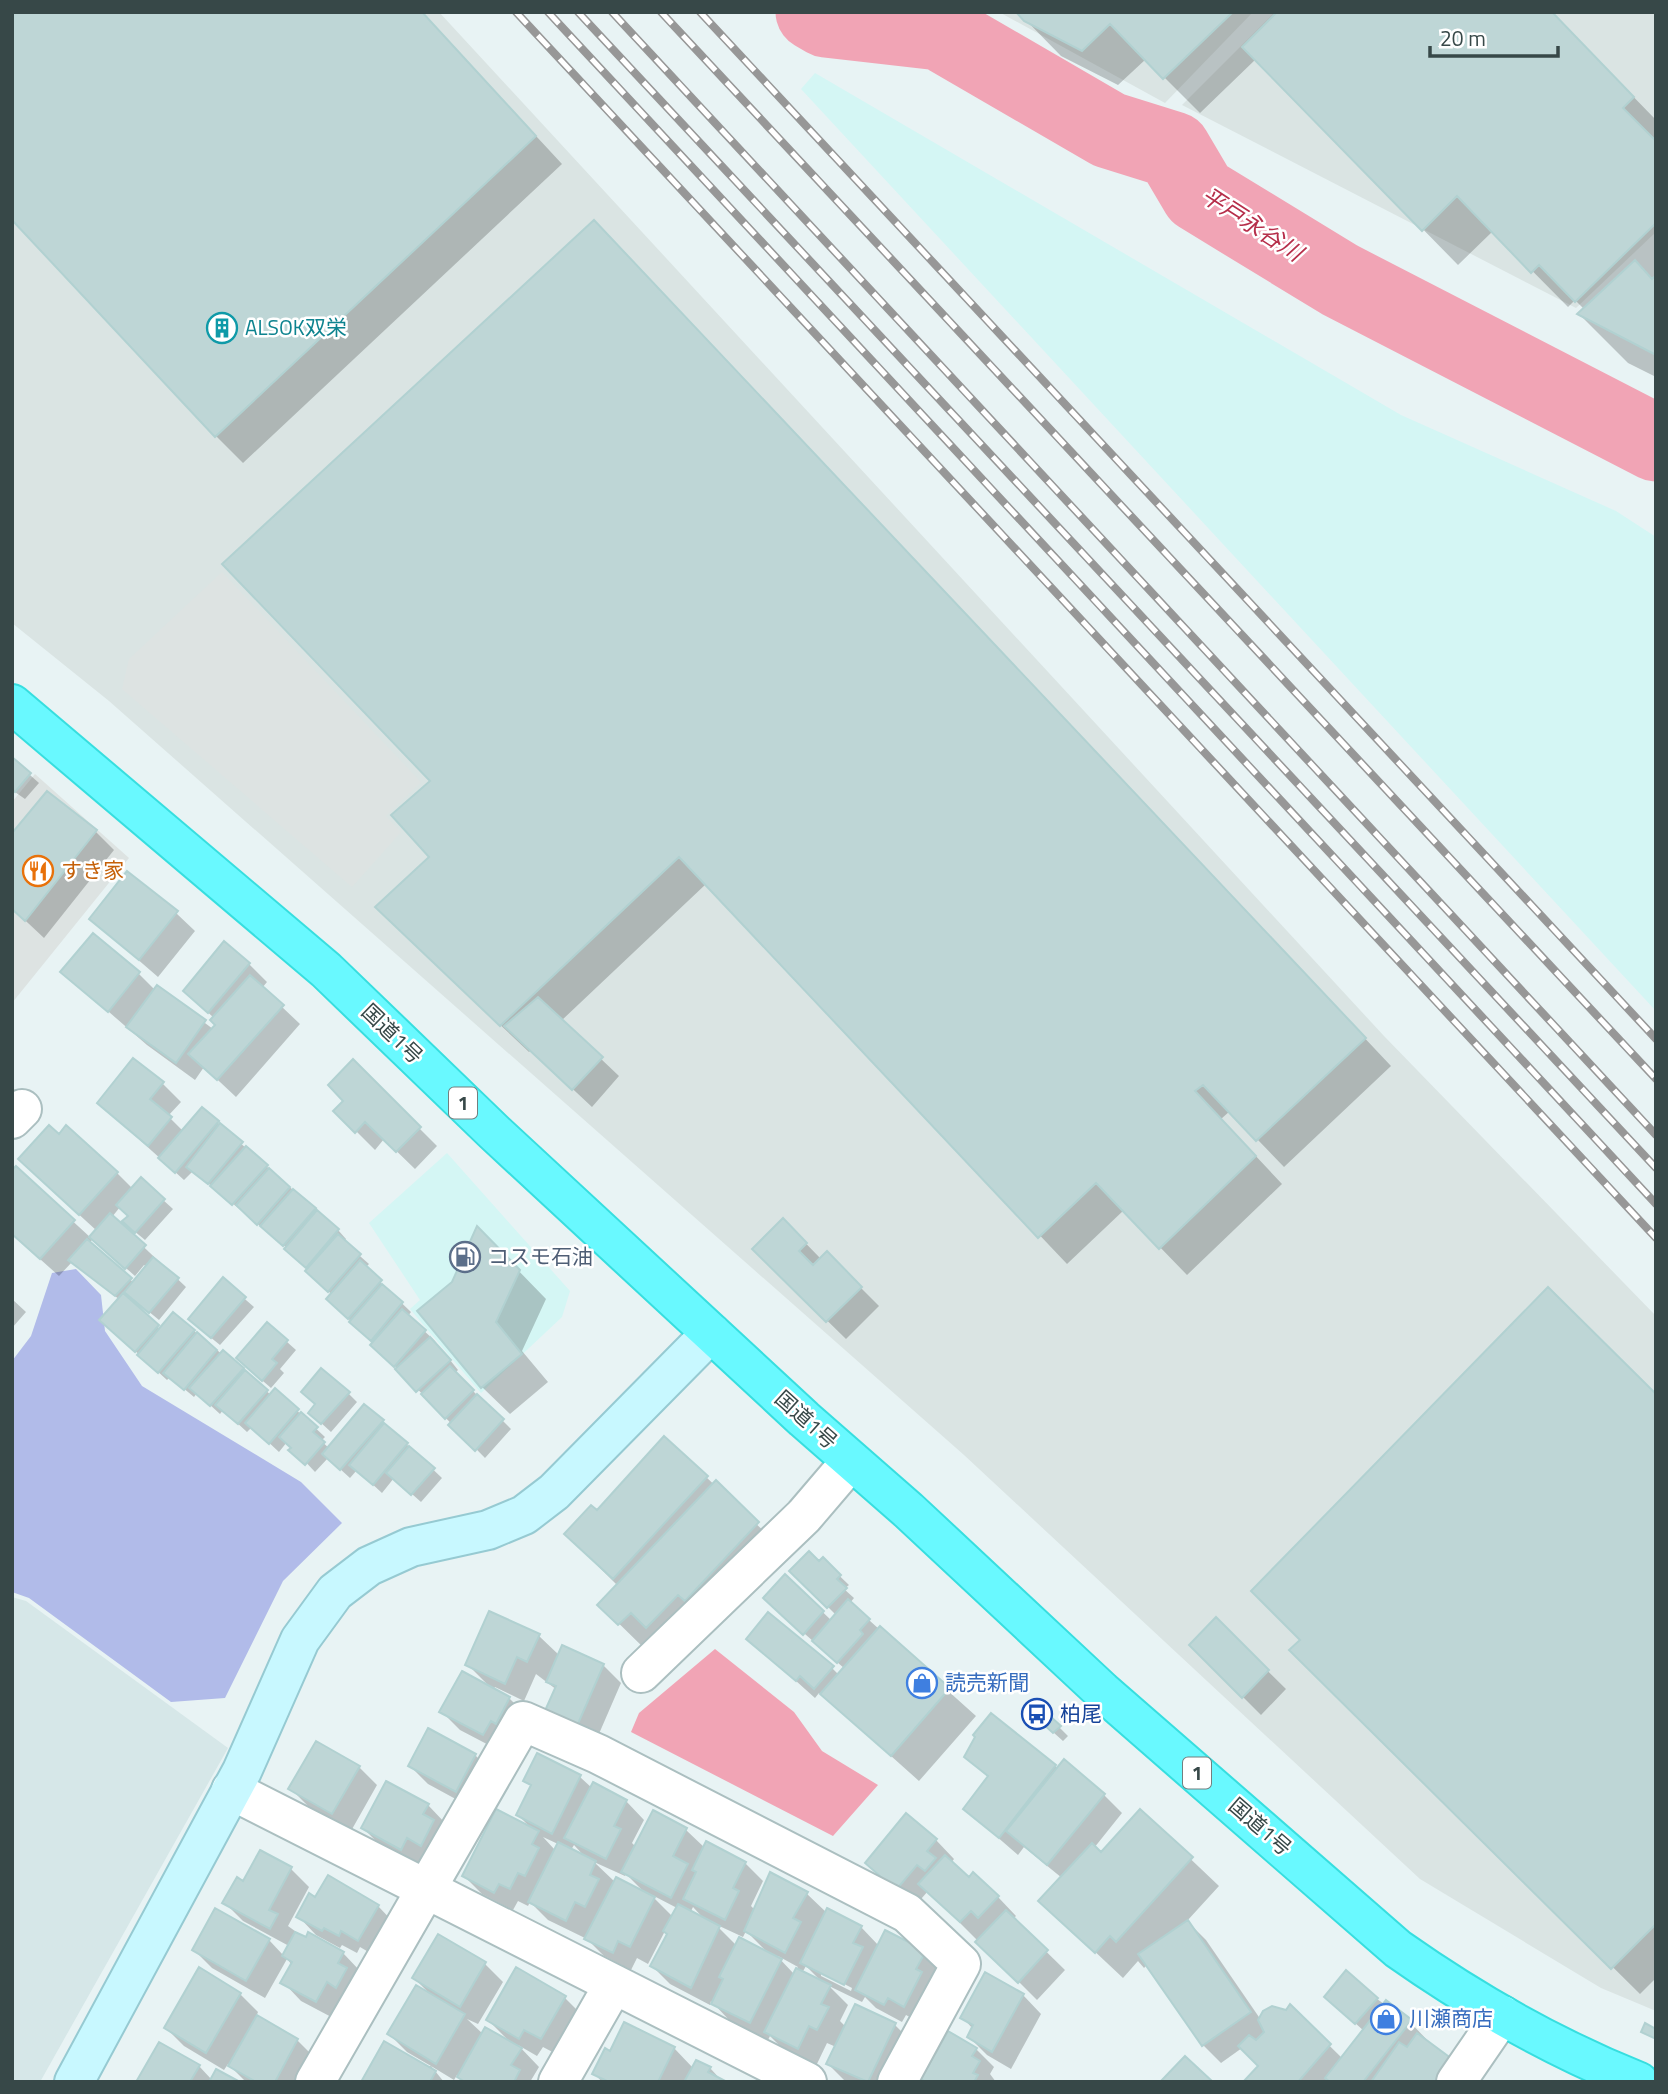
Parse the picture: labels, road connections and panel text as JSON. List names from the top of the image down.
{
  "streets": {
    "highway": ["国道1号", "1"]
  },
  "water": ["平戸永谷川"],
  "places": {
    "building": ["ALSOK双栄"],
    "restaurant": ["すき家"],
    "fuel station": ["コスモ石油"],
    "shop": ["読売新聞", "川瀬商店"],
    "bus stop": ["柏尾"]
  },
  "scale_bar": "20 m"
}
